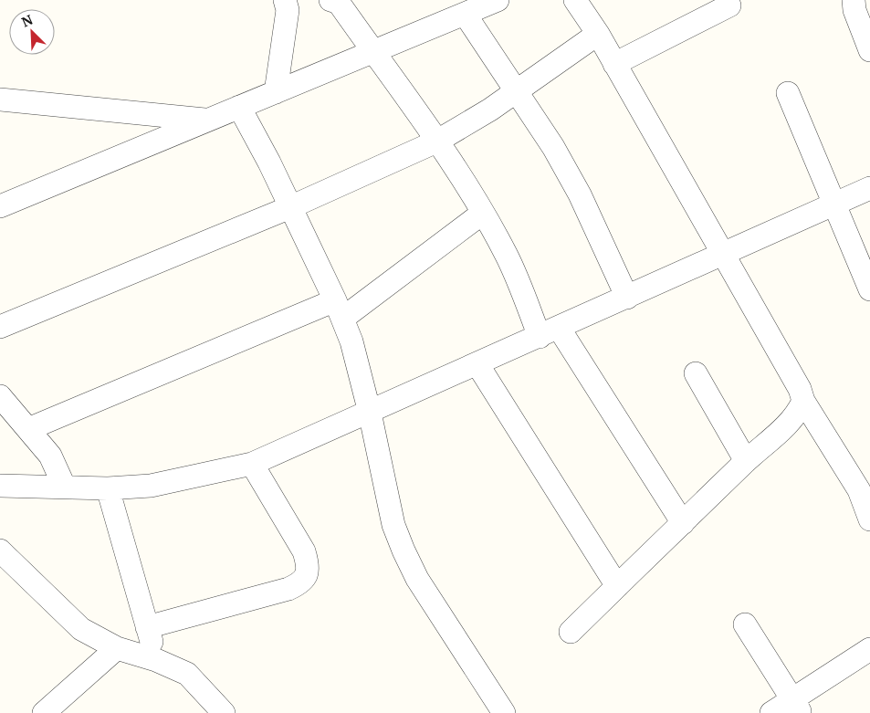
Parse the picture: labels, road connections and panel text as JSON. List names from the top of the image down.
{
  "north": "top left"
}
